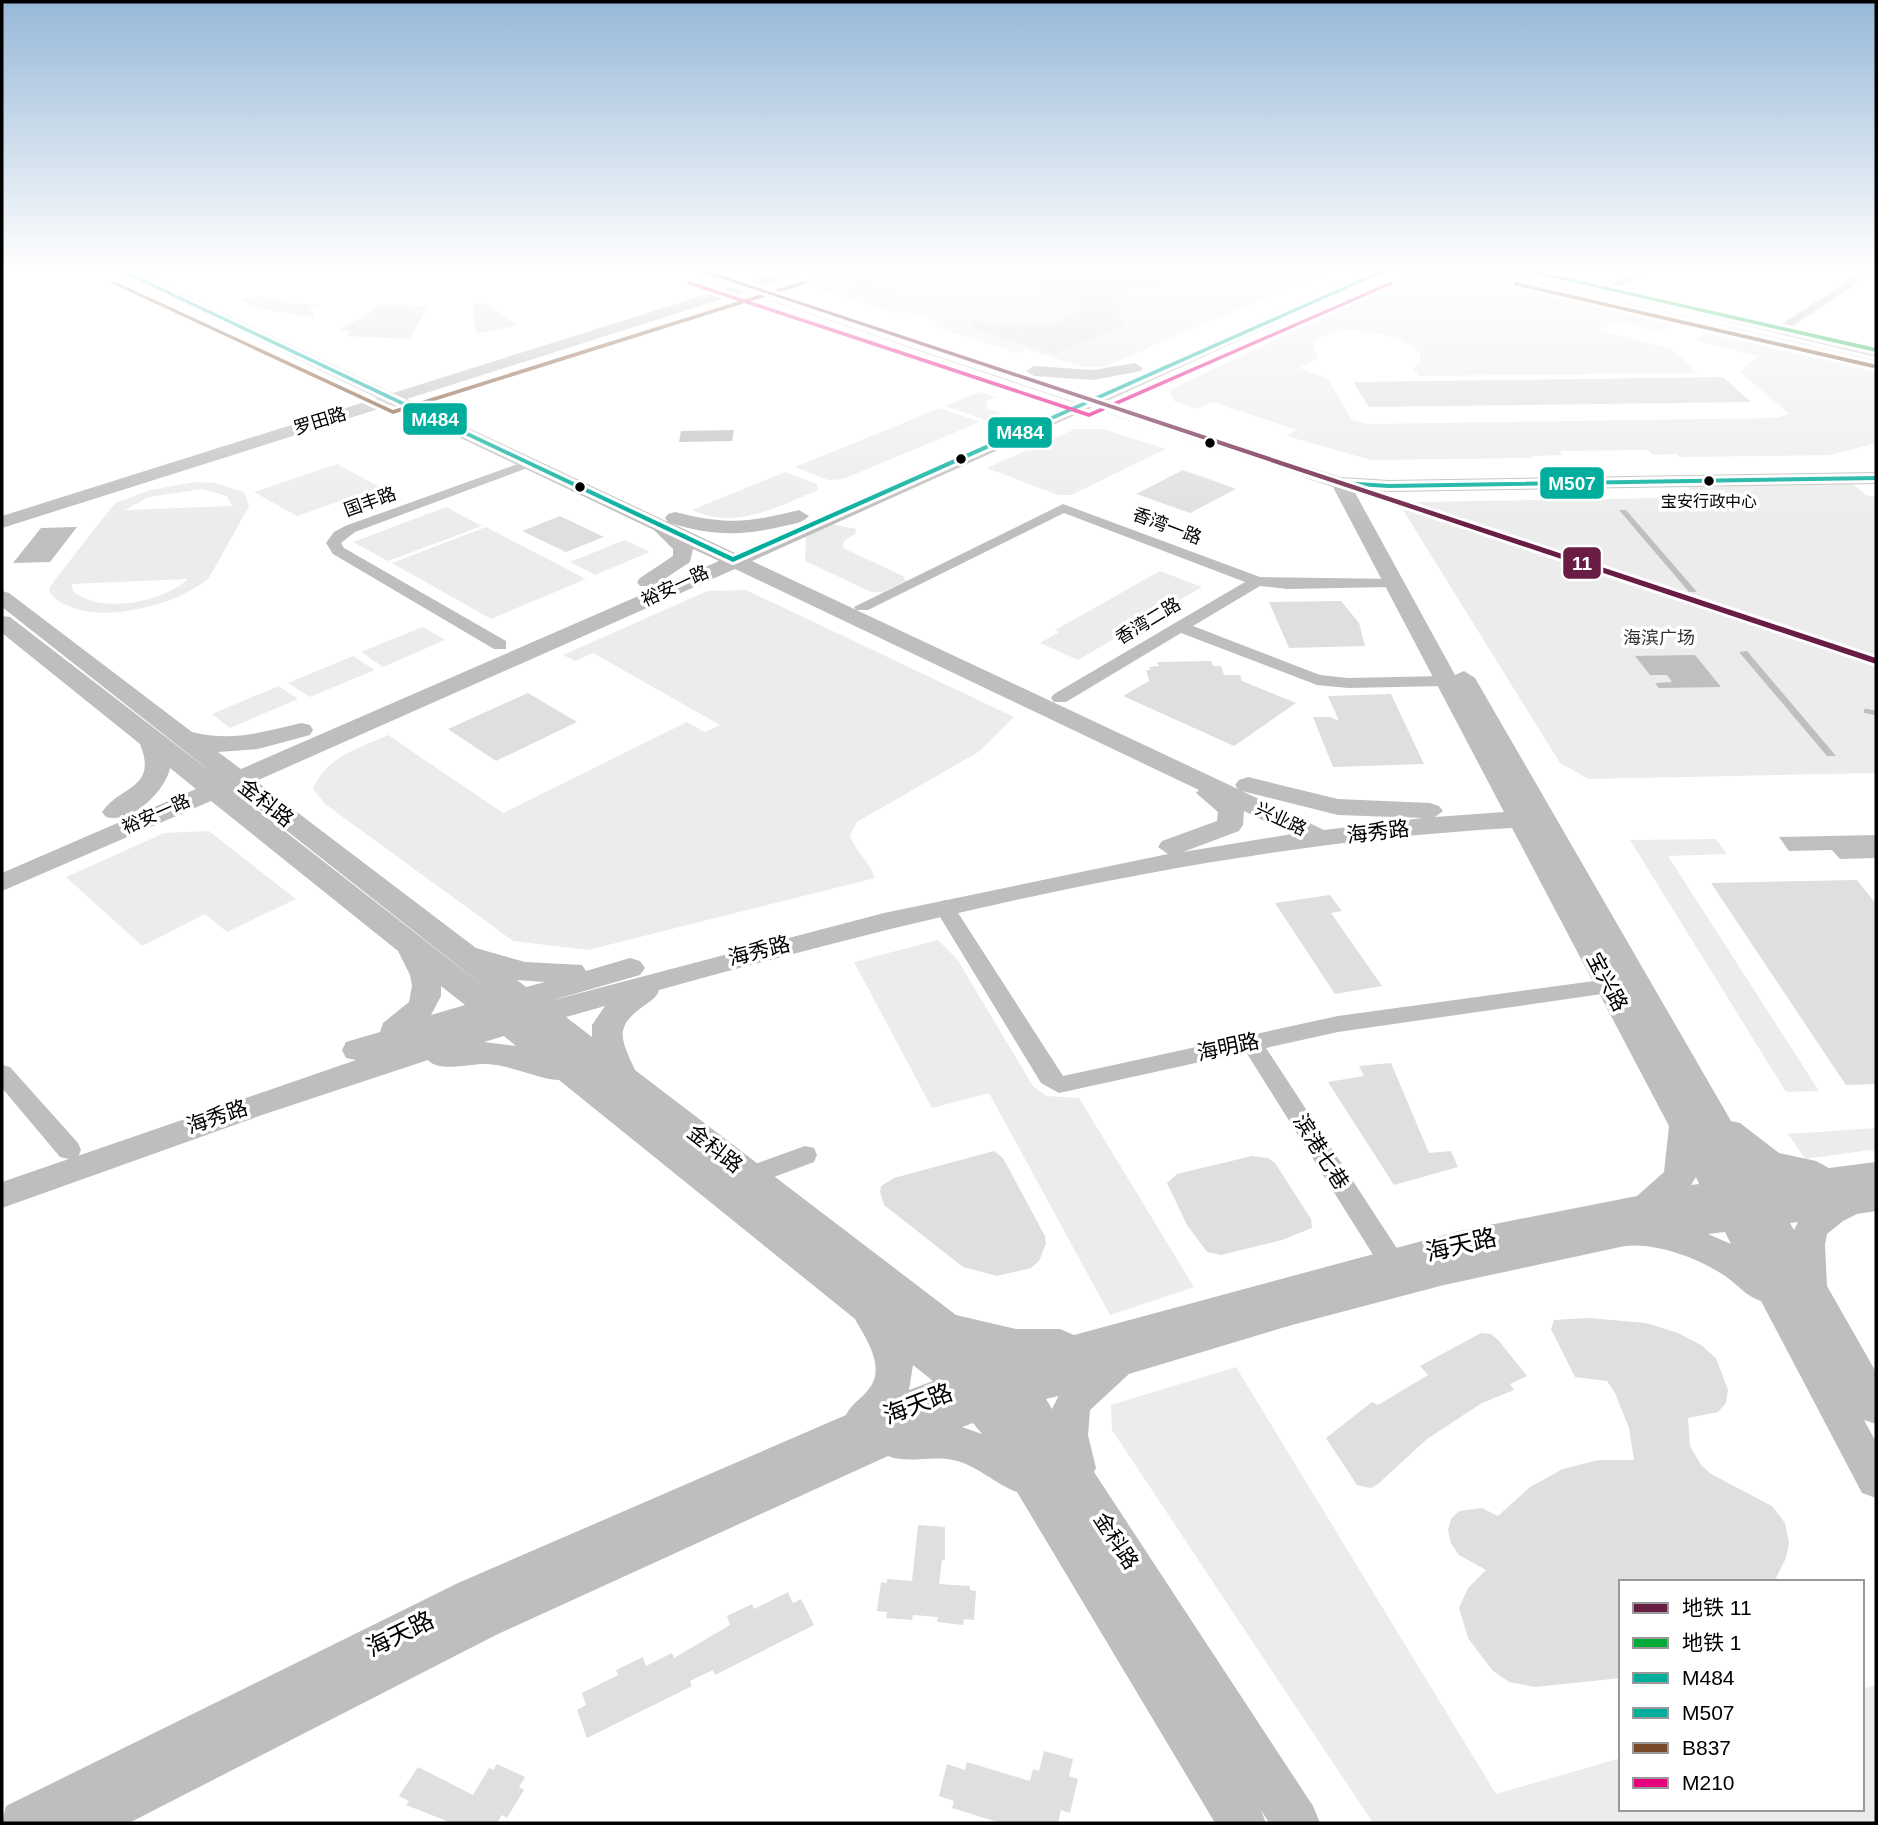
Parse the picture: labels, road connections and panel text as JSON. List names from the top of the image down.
{
  "streets": {
    "main road": [
      "罗田路",
      "裕安一路",
      "金科路",
      "兴业路",
      "海秀路",
      "宝兴路",
      "海天路"
    ],
    "street": [
      "国丰路",
      "香湾一路",
      "香湾二路",
      "海明路",
      "滨港七巷"
    ]
  },
  "crossings": [
    ["罗田路", "兴业路"],
    ["国丰路", "裕安一路"],
    ["国丰路", "兴业路"],
    ["香湾一路", "香湾二路"],
    ["香湾一路", "兴业路"],
    ["香湾一路", "宝兴路"],
    ["裕安一路", "金科路"],
    ["裕安一路", "兴业路"],
    ["香湾二路", "兴业路"],
    ["金科路", "海秀路"],
    ["金科路", "海天路"],
    ["兴业路", "海秀路"],
    ["海秀路", "宝兴路"],
    ["海秀路", "海明路"],
    ["宝兴路", "海明路"],
    ["宝兴路", "海天路"],
    ["海明路", "滨港七巷"],
    ["滨港七巷", "海天路"]
  ],
  "parks": ["海滨广场"],
  "places": ["宝安行政中心"],
  "lines": [
    "metro line 11",
    "transit line M484",
    "transit line M507",
    "transit line B837",
    "transit line M210"
  ],
  "legend": [
    "地铁 11",
    "地铁 1",
    "M484",
    "M507",
    "B837",
    "M210"
  ]
}
